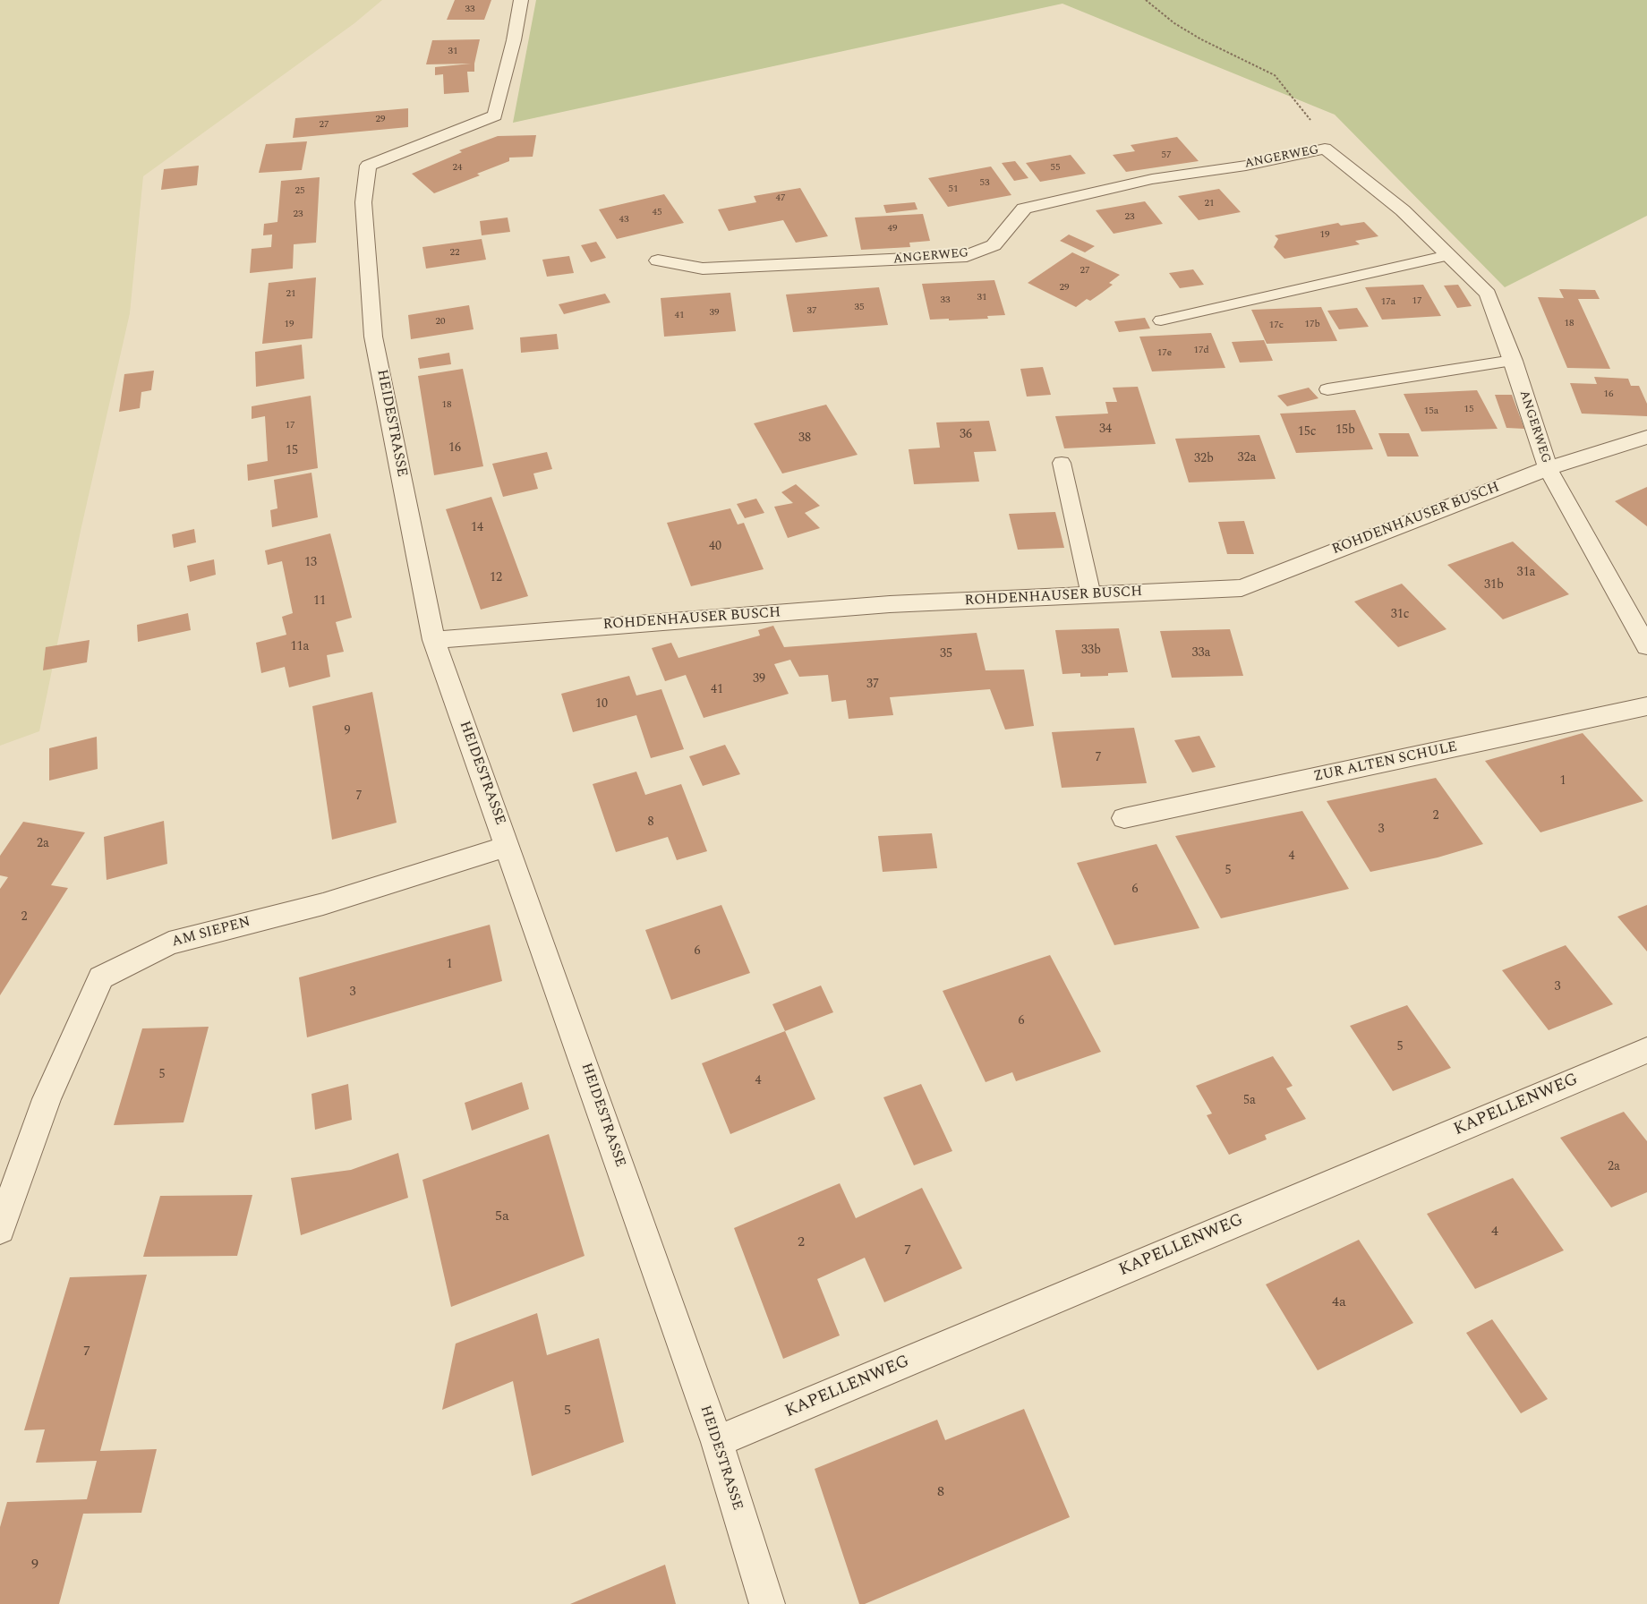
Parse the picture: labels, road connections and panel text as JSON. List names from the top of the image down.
{
  "streets": {
    "street": [
      "ANGERWEG",
      "HEIDESTRASSE",
      "ROHDENHAUSER BUSCH",
      "ZUR ALTEN SCHULE",
      "AM SIEPEN",
      "KAPELLENWEG"
    ]
  },
  "crossings": [
    ["ANGERWEG", "ROHDENHAUSER BUSCH"],
    ["HEIDESTRASSE", "ROHDENHAUSER BUSCH"],
    ["HEIDESTRASSE", "AM SIEPEN"],
    ["HEIDESTRASSE", "KAPELLENWEG"]
  ],
  "house_numbers": [
    "33",
    "31",
    "29",
    "27",
    "57",
    "24",
    "55",
    "53",
    "51",
    "25",
    "47",
    "21",
    "45",
    "23",
    "23",
    "43",
    "49",
    "19",
    "22",
    "27",
    "29",
    "21",
    "31",
    "33",
    "17",
    "17a",
    "35",
    "37",
    "39",
    "41",
    "20",
    "18",
    "19",
    "17b",
    "17c",
    "17d",
    "17e",
    "16",
    "18",
    "15",
    "15a",
    "17",
    "34",
    "15b",
    "15c",
    "36",
    "38",
    "16",
    "15",
    "32a",
    "32b",
    "14",
    "40",
    "13",
    "31a",
    "12",
    "31b",
    "11",
    "31c",
    "11a",
    "33b",
    "33a",
    "35",
    "39",
    "37",
    "41",
    "10",
    "9",
    "7",
    "1",
    "7",
    "2",
    "8",
    "3",
    "2a",
    "4",
    "5",
    "6",
    "2",
    "6",
    "1",
    "3",
    "3",
    "6",
    "5",
    "5",
    "4",
    "5a",
    "2a",
    "5a",
    "4",
    "2",
    "7",
    "4a",
    "7",
    "5",
    "8",
    "9"
  ]
}
